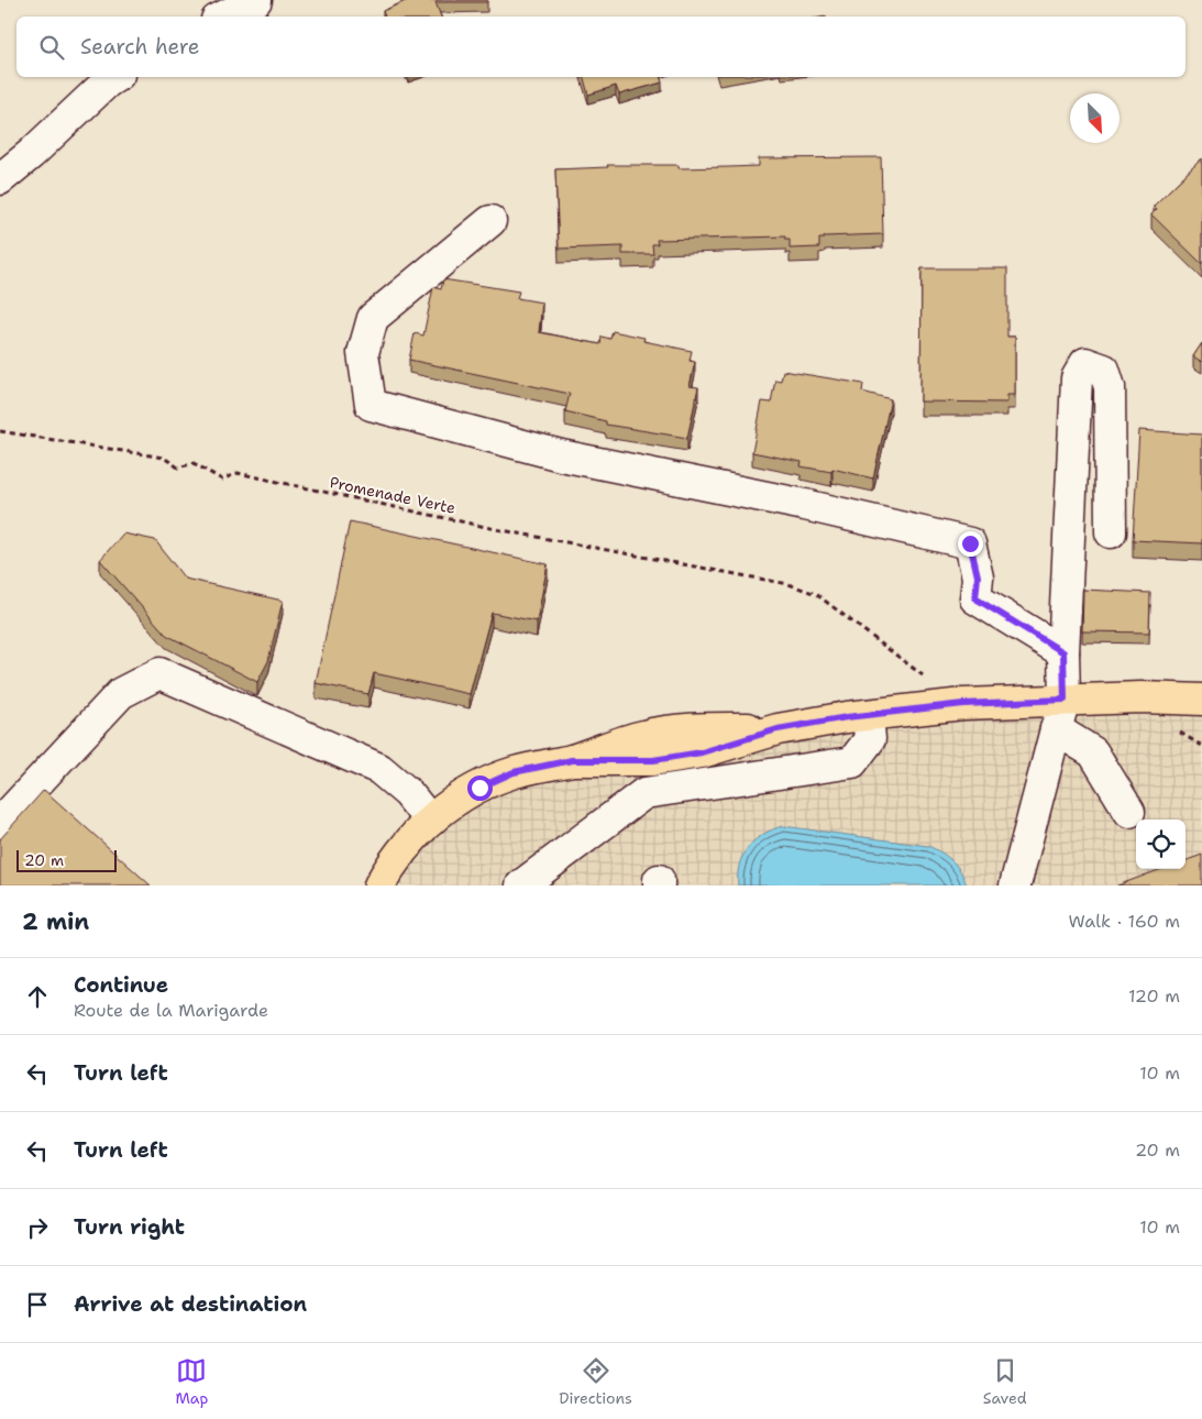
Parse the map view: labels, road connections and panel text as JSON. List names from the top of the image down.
{
  "streets": {
    "path": ["Promenade Verte"]
  },
  "scale_bar": "20 m",
  "north": "bottom right",
  "page": {
    "search": "Search here",
    "scale": "20 m",
    "heading": ["2 min", "Walk · 160 m"],
    "list": [
      ["Continue", "Route de la Marigarde", "120 m"],
      ["Turn left", "10 m"],
      ["Turn left", "20 m"],
      ["Turn right", "10 m"],
      "Arrive at destination"
    ],
    "nav": ["Map", "Directions", "Saved"]
  }
}
